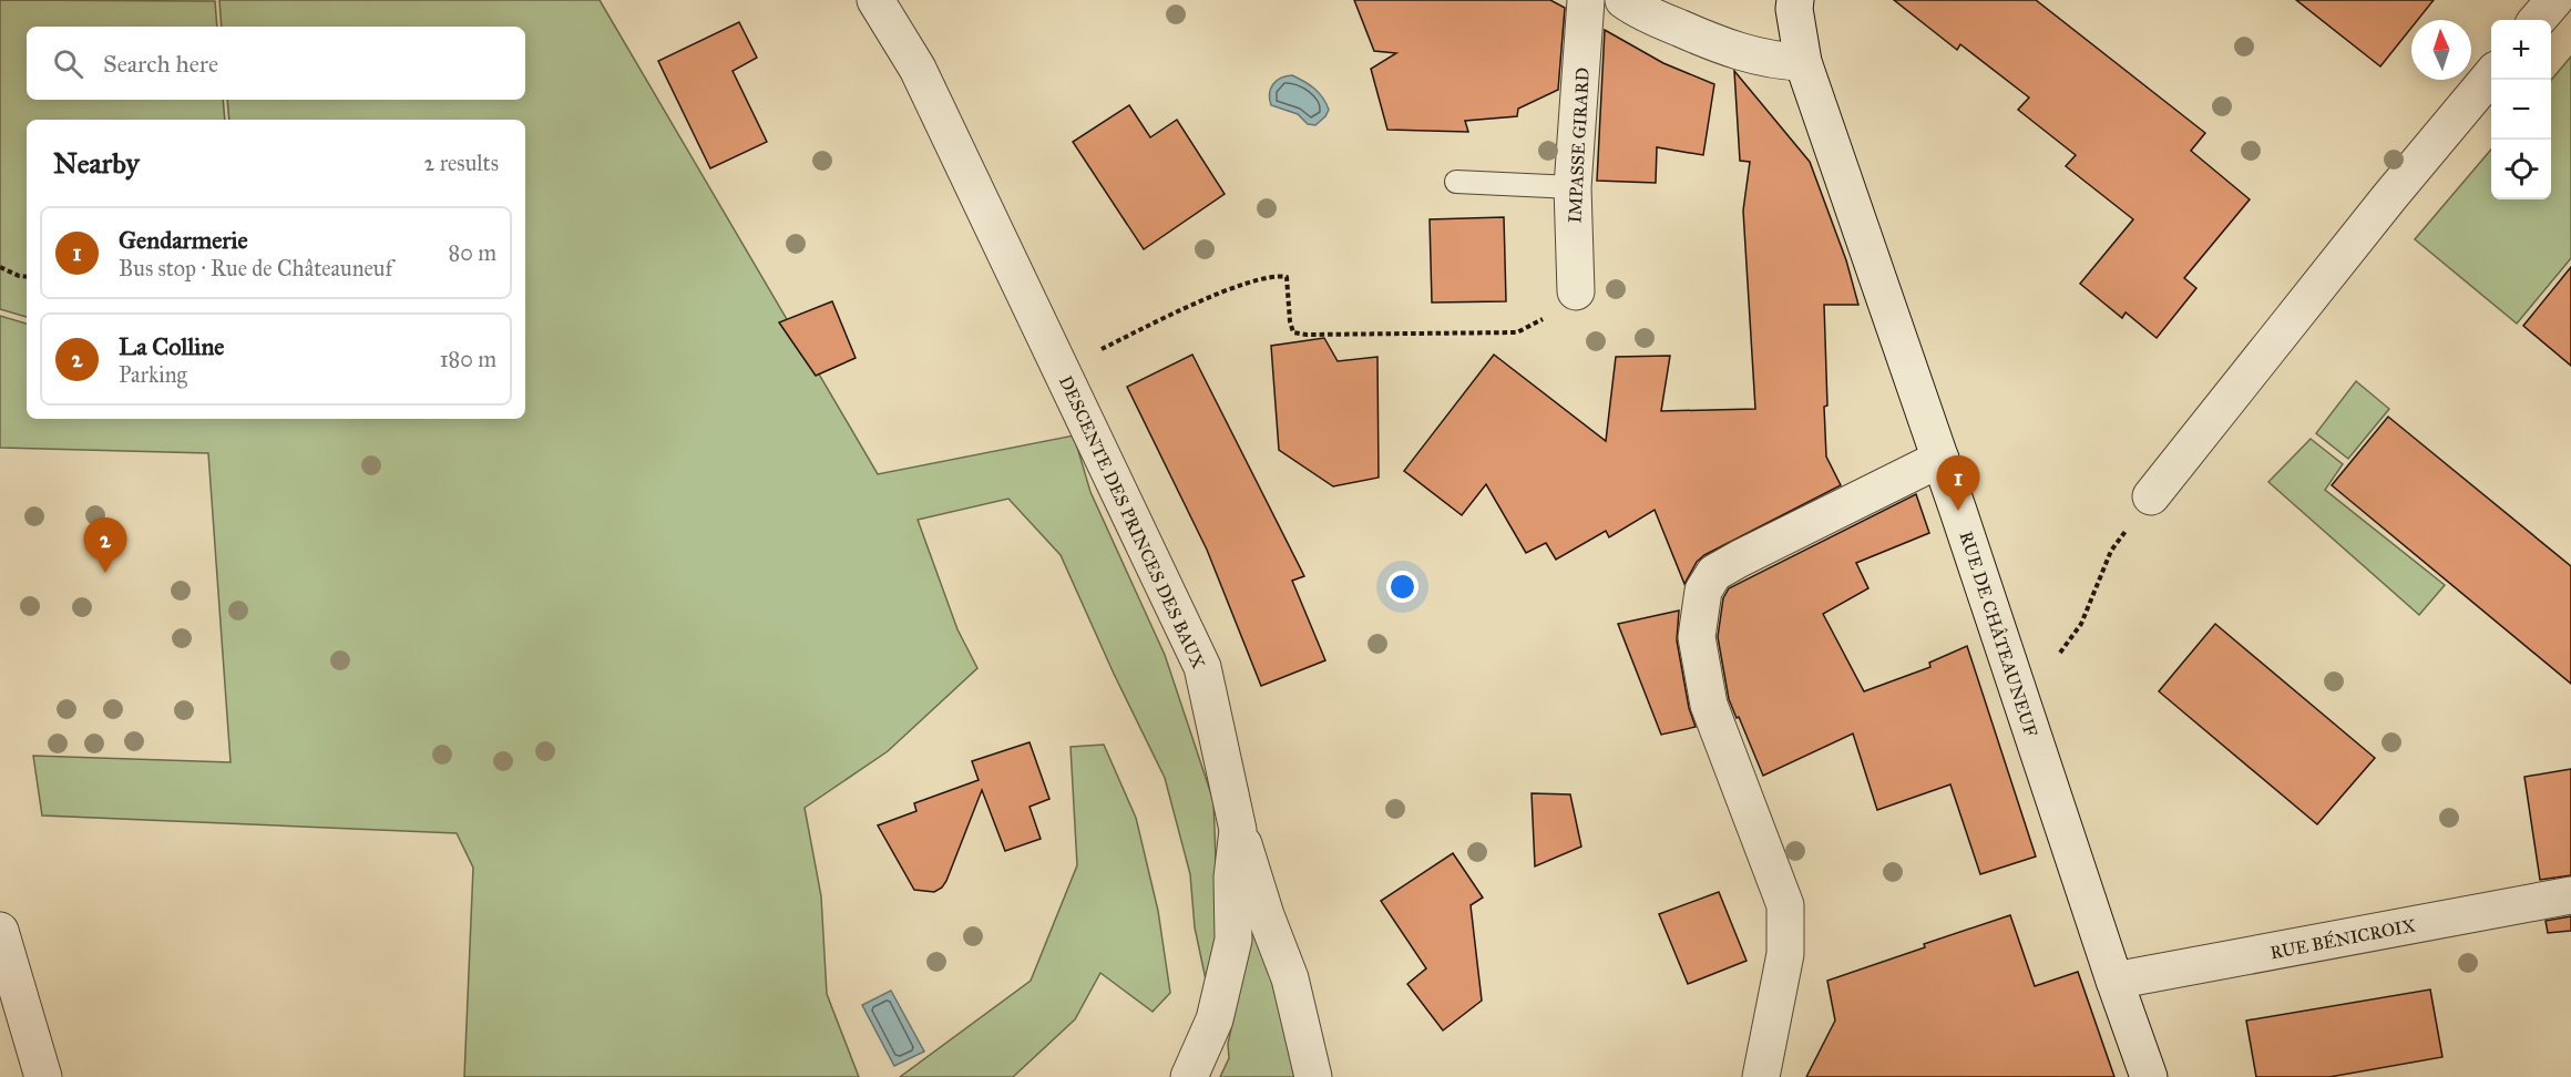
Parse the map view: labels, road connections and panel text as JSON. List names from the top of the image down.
{
  "streets": {
    "street": [
      "IMPASSE GIRARD",
      "DESCENTE DES PRINCES DES BAUX",
      "RUE DE CHÂTEAUNEUF",
      "RUE BÉNICROIX"
    ]
  },
  "crossings": [
    ["RUE DE CHÂTEAUNEUF", "RUE BÉNICROIX"]
  ],
  "north": "top",
  "page": {
    "map_buttons": ["+", "−"],
    "search": "Search here",
    "heading": ["Nearby", "2 results"],
    "list": [
      {
        "mark": "1",
        "name": "Gendarmerie",
        "note": "Bus stop · Rue de Châteauneuf",
        "value": "80 m"
      },
      {
        "mark": "2",
        "name": "La Colline",
        "note": "Parking",
        "value": "180 m"
      }
    ],
    "pins": ["1", "2"]
  }
}
